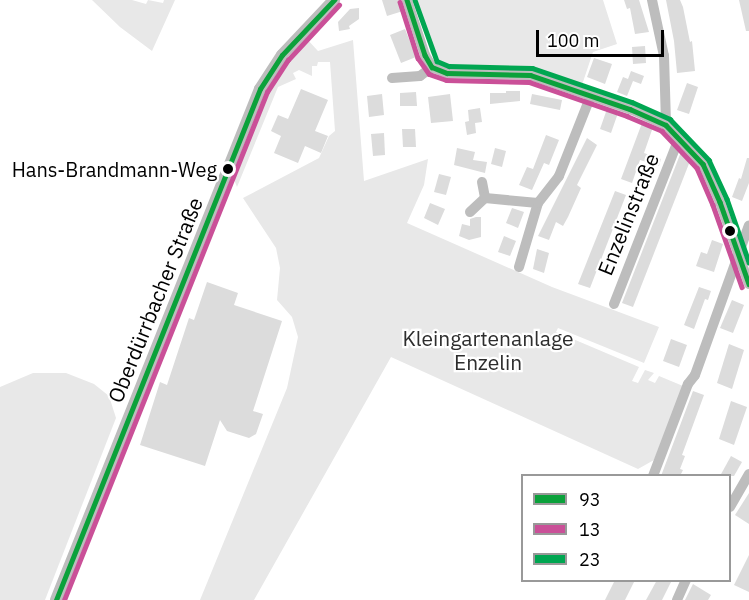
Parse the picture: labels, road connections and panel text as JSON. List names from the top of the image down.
{
  "streets": {
    "street": ["Enzelinstraße", "Oberdürrbacher Straße"]
  },
  "parks": ["Kleingartenanlage Enzelin"],
  "places": ["Hans-Brandmann-Weg"],
  "lines": ["transit line 93", "transit line 23", "transit line 13"],
  "legend": ["93", "13", "23"],
  "scale_bar": "100 m"
}
